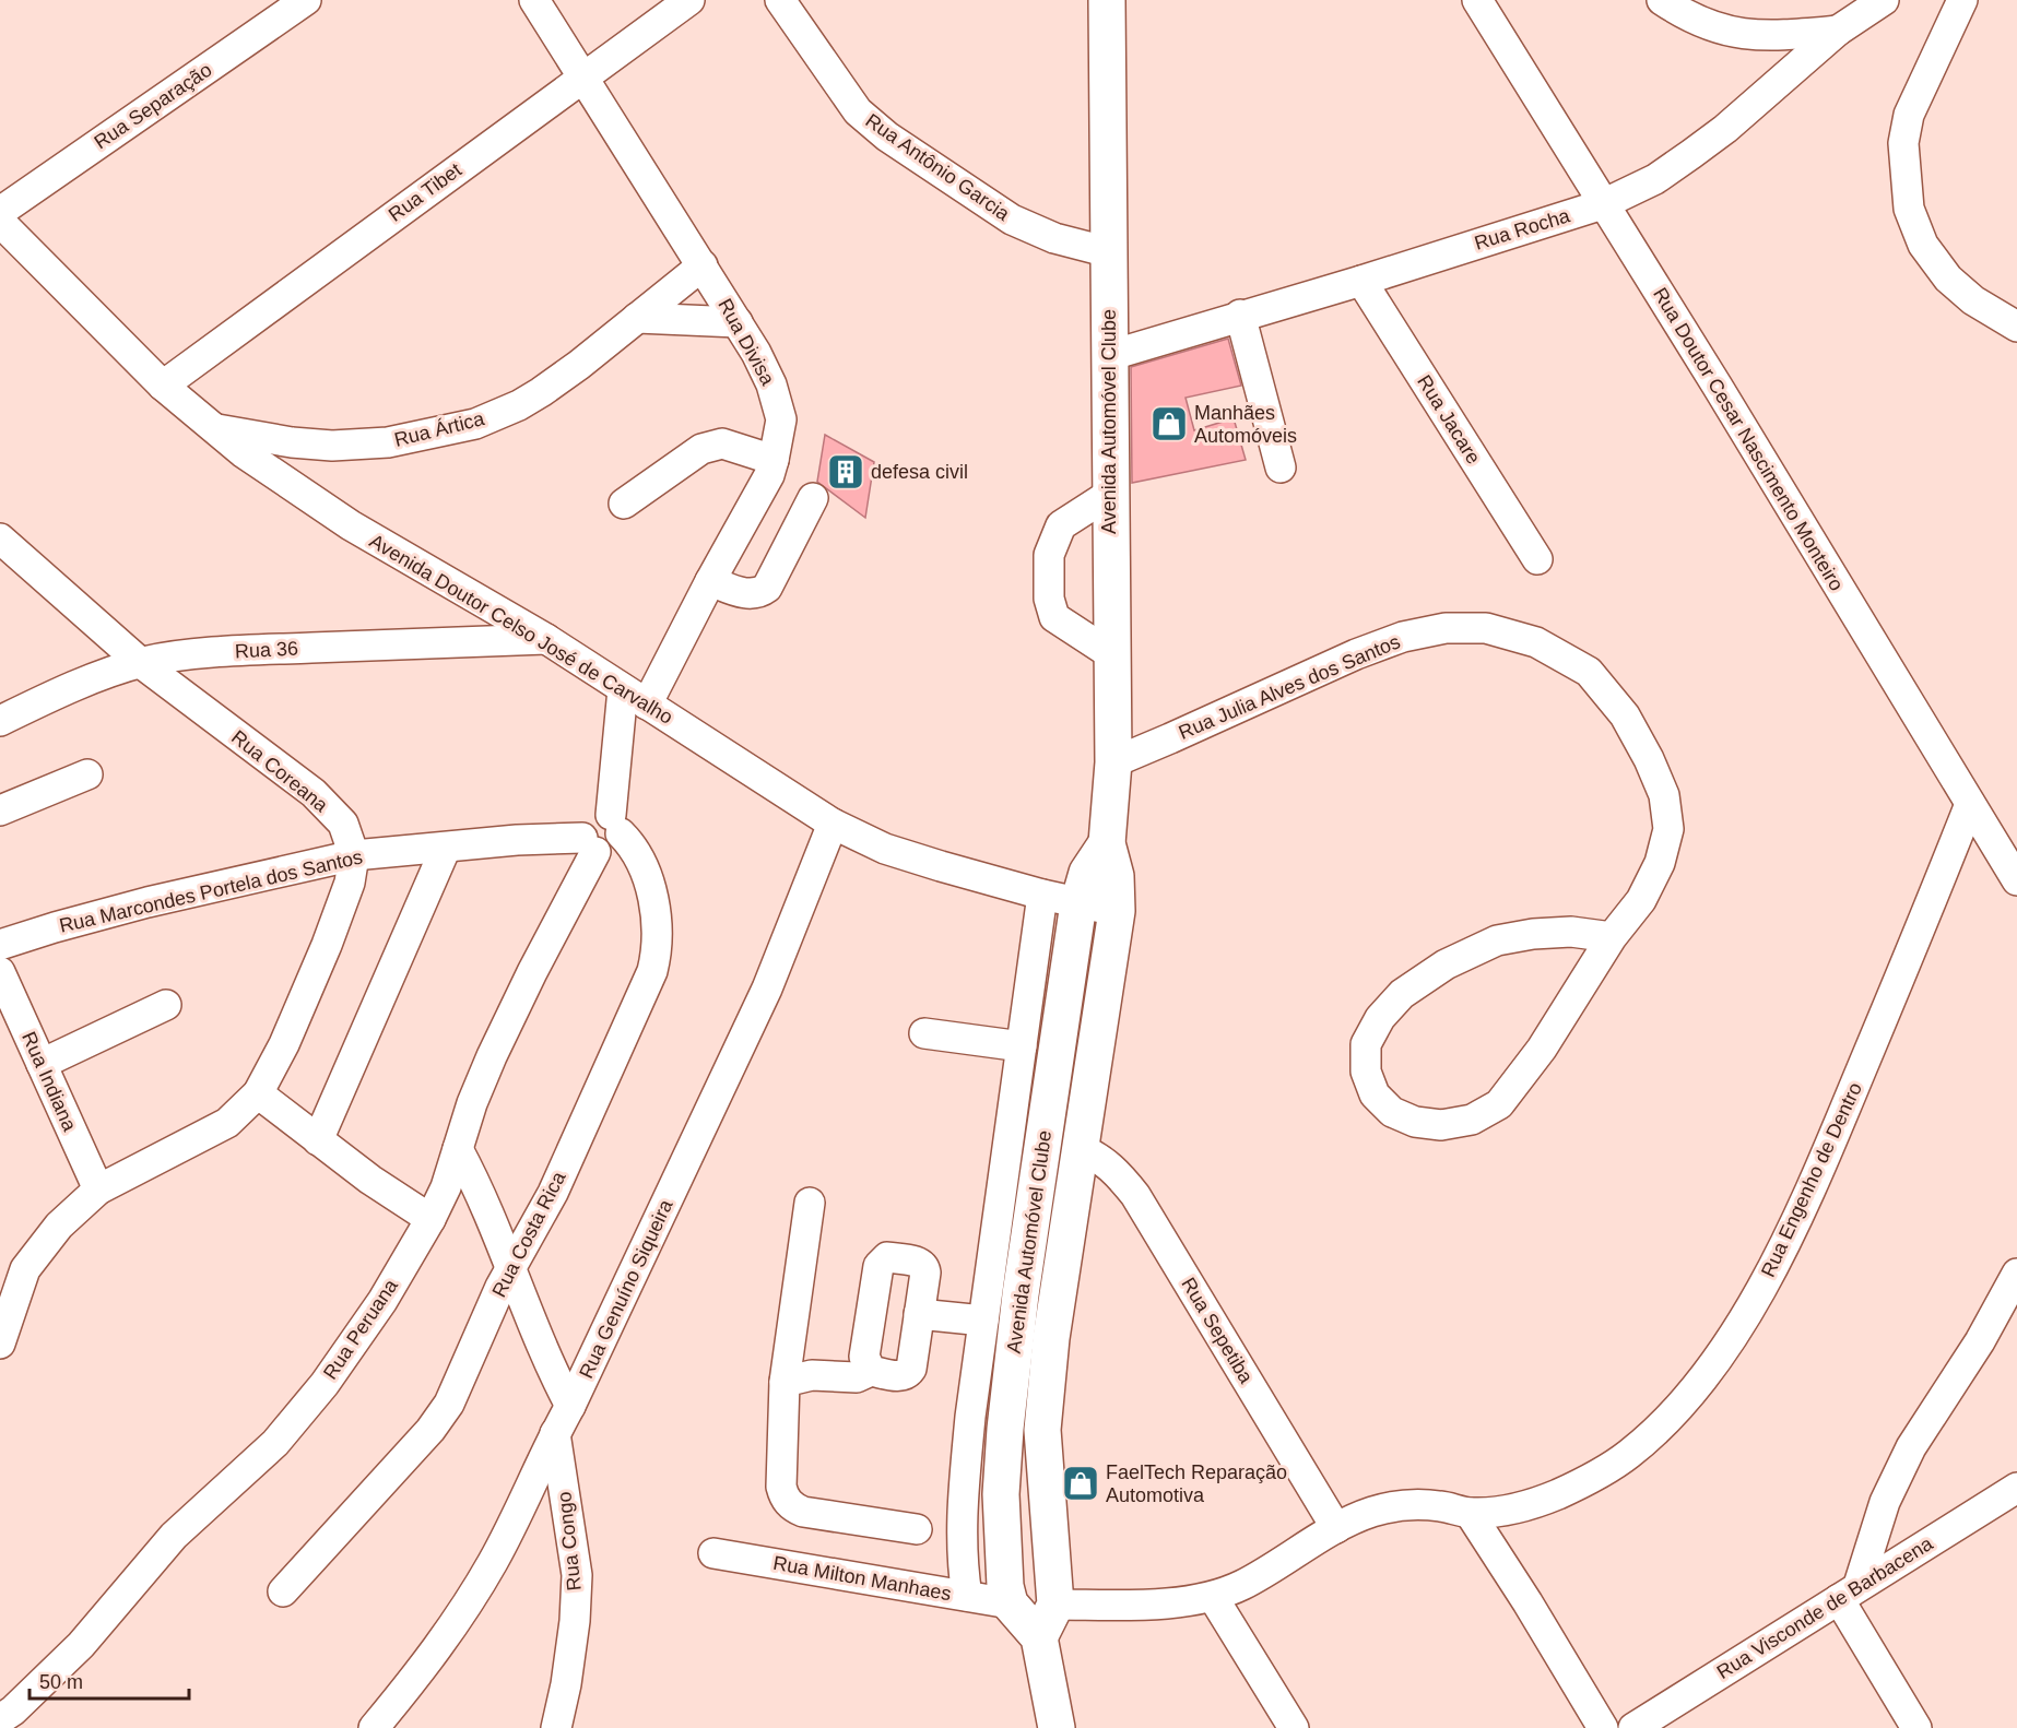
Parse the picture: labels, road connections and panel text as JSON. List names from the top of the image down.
{
  "streets": {
    "main road": ["Avenida Automóvel Clube"],
    "street": [
      "Rua Separação",
      "Rua Antônio Garcia",
      "Rua Tibet",
      "Rua Rocha",
      "Rua Divisa",
      "Rua Jacare",
      "Rua Ártica",
      "Rua Doutor Cesar Nascimento Monteiro",
      "Avenida Doutor Celso José de Carvalho",
      "Rua 36",
      "Rua Julia Alves dos Santos",
      "Rua Coreana",
      "Rua Marcondes Portela dos Santos",
      "Rua Indiana",
      "Rua Engenho de Dentro",
      "Rua Costa Rica",
      "Rua Genuíno Siqueira",
      "Rua Peruana",
      "Rua Sepetiba",
      "Rua Congo",
      "Rua Milton Manhaes",
      "Rua Visconde de Barbacena"
    ]
  },
  "crossings": [
    ["Rua Antônio Garcia", "Avenida Automóvel Clube"],
    ["Rua Tibet", "Rua Divisa"],
    ["Rua Tibet", "Avenida Doutor Celso José de Carvalho"],
    ["Rua Rocha", "Rua Jacare"],
    ["Rua Rocha", "Avenida Automóvel Clube"],
    ["Rua Rocha", "Rua Doutor Cesar Nascimento Monteiro"],
    ["Rua Divisa", "Rua Ártica"],
    ["Rua Divisa", "Avenida Doutor Celso José de Carvalho"],
    ["Avenida Automóvel Clube", "Avenida Doutor Celso José de Carvalho"],
    ["Avenida Automóvel Clube", "Rua Julia Alves dos Santos"],
    ["Avenida Automóvel Clube", "Rua Sepetiba"],
    ["Avenida Automóvel Clube", "Rua Milton Manhaes"],
    ["Rua Ártica", "Avenida Doutor Celso José de Carvalho"],
    ["Rua Doutor Cesar Nascimento Monteiro", "Rua Engenho de Dentro"],
    ["Avenida Doutor Celso José de Carvalho", "Rua 36"],
    ["Avenida Doutor Celso José de Carvalho", "Rua Genuíno Siqueira"],
    ["Rua 36", "Rua Coreana"],
    ["Rua Coreana", "Rua Marcondes Portela dos Santos"],
    ["Rua Coreana", "Rua Indiana"],
    ["Rua Marcondes Portela dos Santos", "Rua Peruana"],
    ["Rua Engenho de Dentro", "Rua Sepetiba"],
    ["Rua Genuíno Siqueira", "Rua Congo"]
  ],
  "places": {
    "shop": ["Manhães Automóveis", "FaelTech Reparação Automotiva"],
    "building": ["defesa civil"]
  },
  "scale_bar": "50 m"
}
